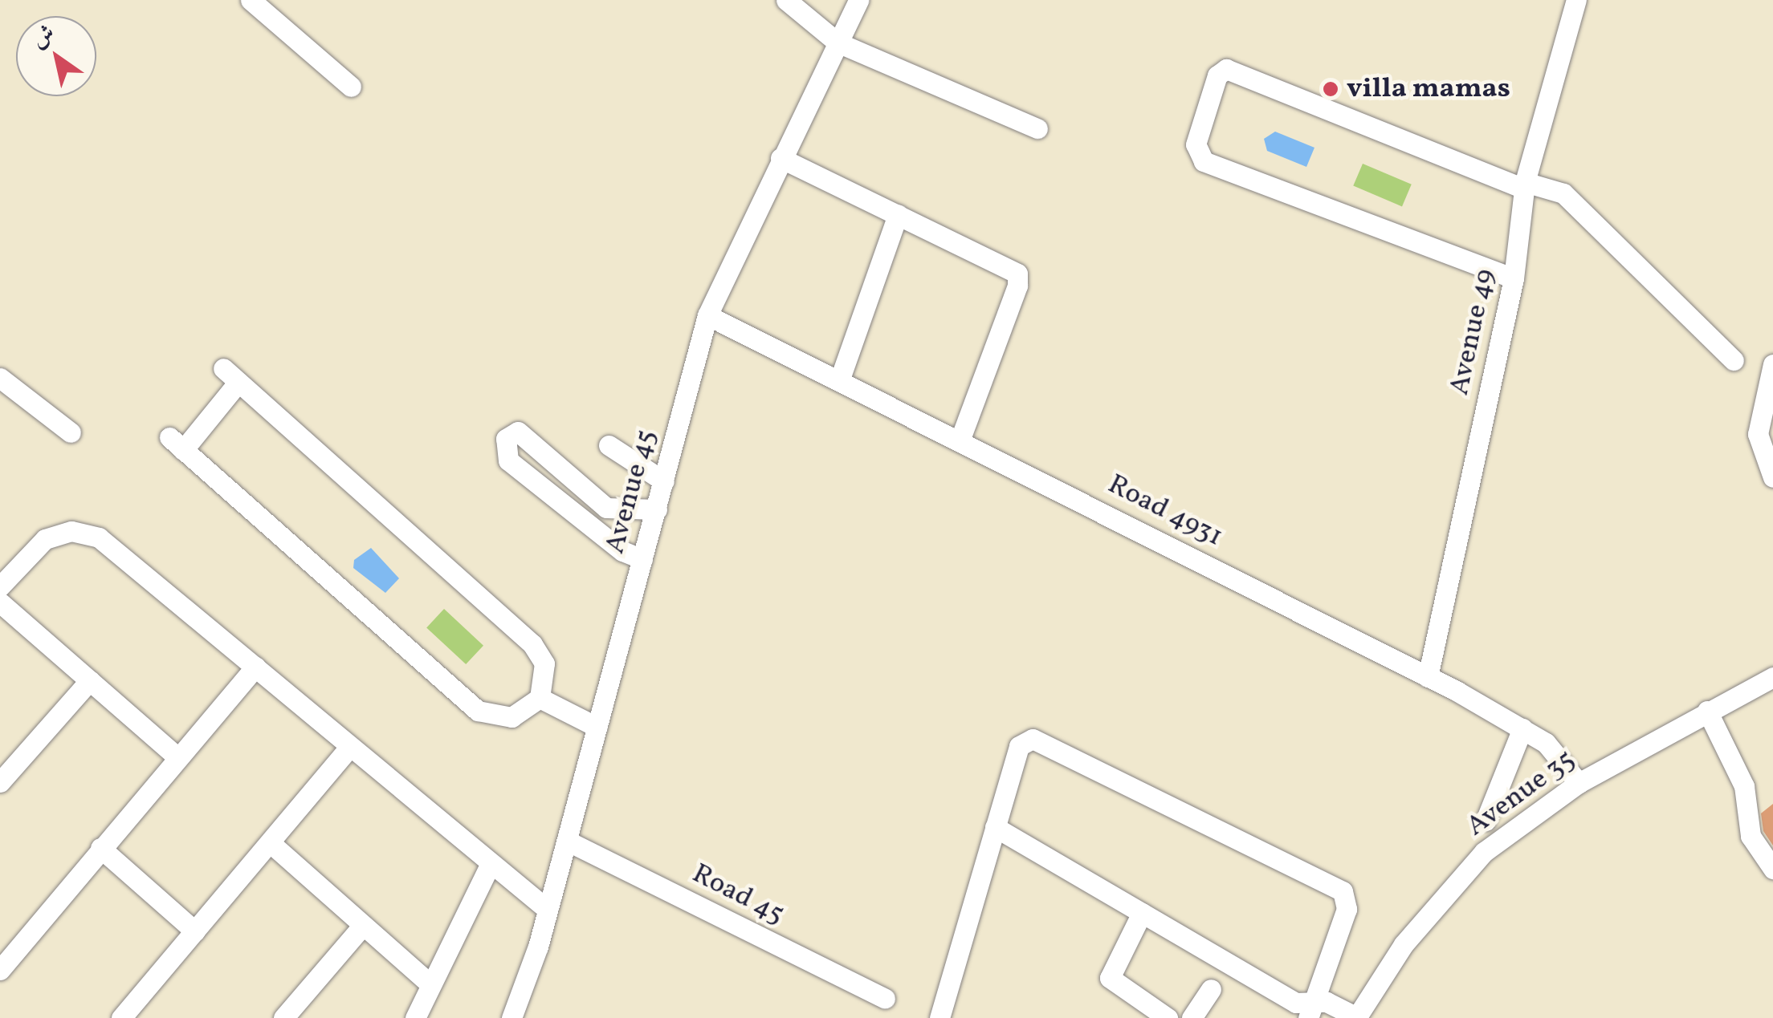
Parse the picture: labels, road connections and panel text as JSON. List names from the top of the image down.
{
  "streets": {
    "street": [
      "Avenue 49",
      "Avenue 45",
      "Road 4931",
      "Avenue 35",
      "Road 45"
    ]
  },
  "crossings": [
    ["Avenue 49", "Road 4931"],
    ["Avenue 45", "Road 4931"],
    ["Avenue 45", "Road 45"],
    ["Road 4931", "Avenue 35"]
  ],
  "places": ["villa mamas"],
  "north": "top left"
}
